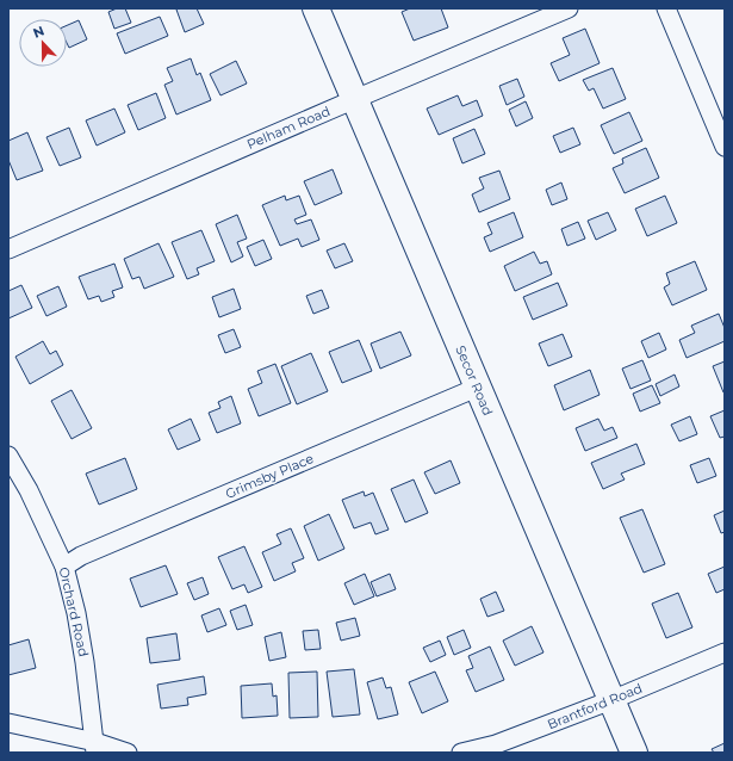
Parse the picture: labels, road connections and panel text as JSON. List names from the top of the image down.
{
  "streets": {
    "main road": ["Secor Road"],
    "street": [
      "Pelham Road",
      "Grimsby Place",
      "Orchard Road",
      "Brantford Road"
    ]
  },
  "crossings": [
    ["Pelham Road", "Secor Road"],
    ["Secor Road", "Grimsby Place"],
    ["Secor Road", "Brantford Road"],
    ["Grimsby Place", "Orchard Road"]
  ],
  "north": "top"
}
